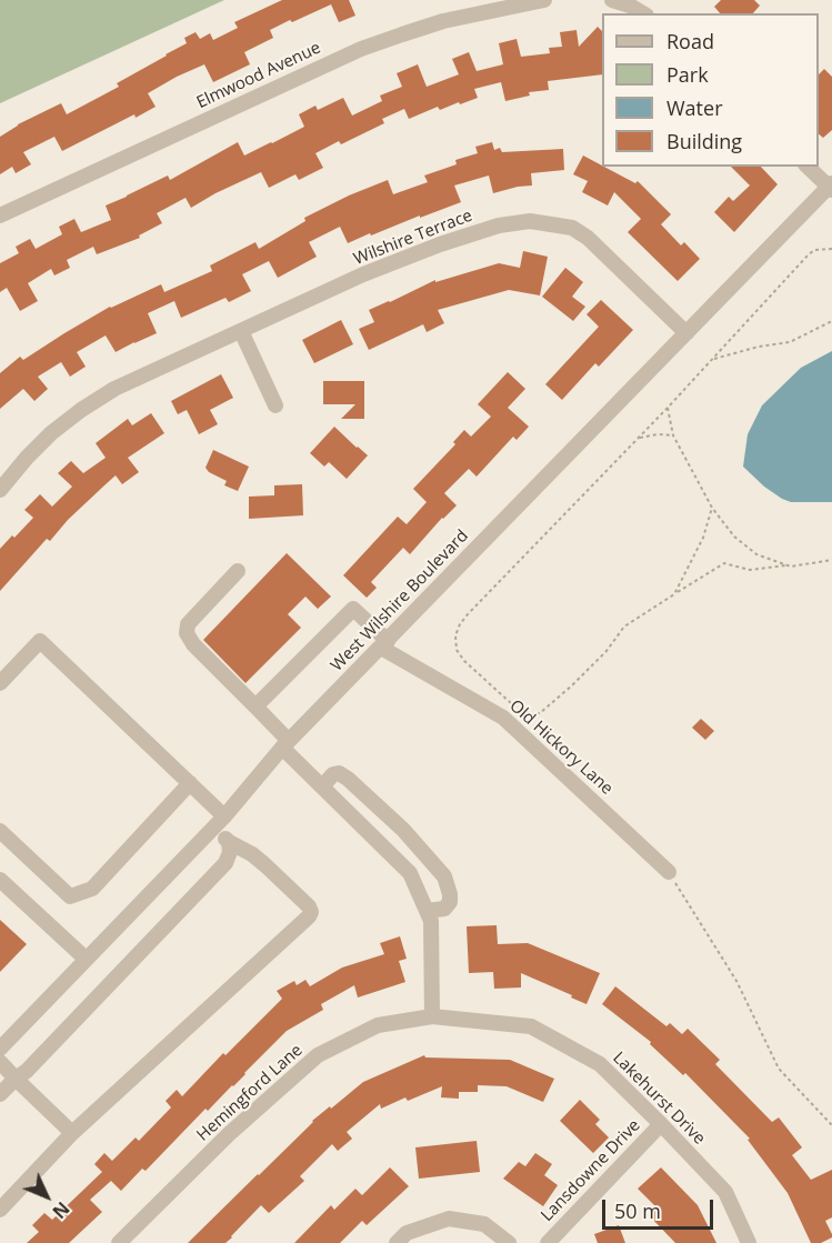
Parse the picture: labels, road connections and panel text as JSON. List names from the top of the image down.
{
  "streets": {
    "street": [
      "Elmwood Avenue",
      "Wilshire Terrace",
      "West Wilshire Boulevard",
      "Old Hickory Lane",
      "Hemingford Lane",
      "Lakehurst Drive",
      "Lansdowne Drive"
    ]
  },
  "crossings": [
    ["Wilshire Terrace", "West Wilshire Boulevard"],
    ["West Wilshire Boulevard", "Old Hickory Lane"],
    ["Hemingford Lane", "Lakehurst Drive"],
    ["Lakehurst Drive", "Lansdowne Drive"]
  ],
  "legend": [
    "Road",
    "Park",
    "Water",
    "Building"
  ],
  "scale_bar": "50 m",
  "north": "bottom right"
}
